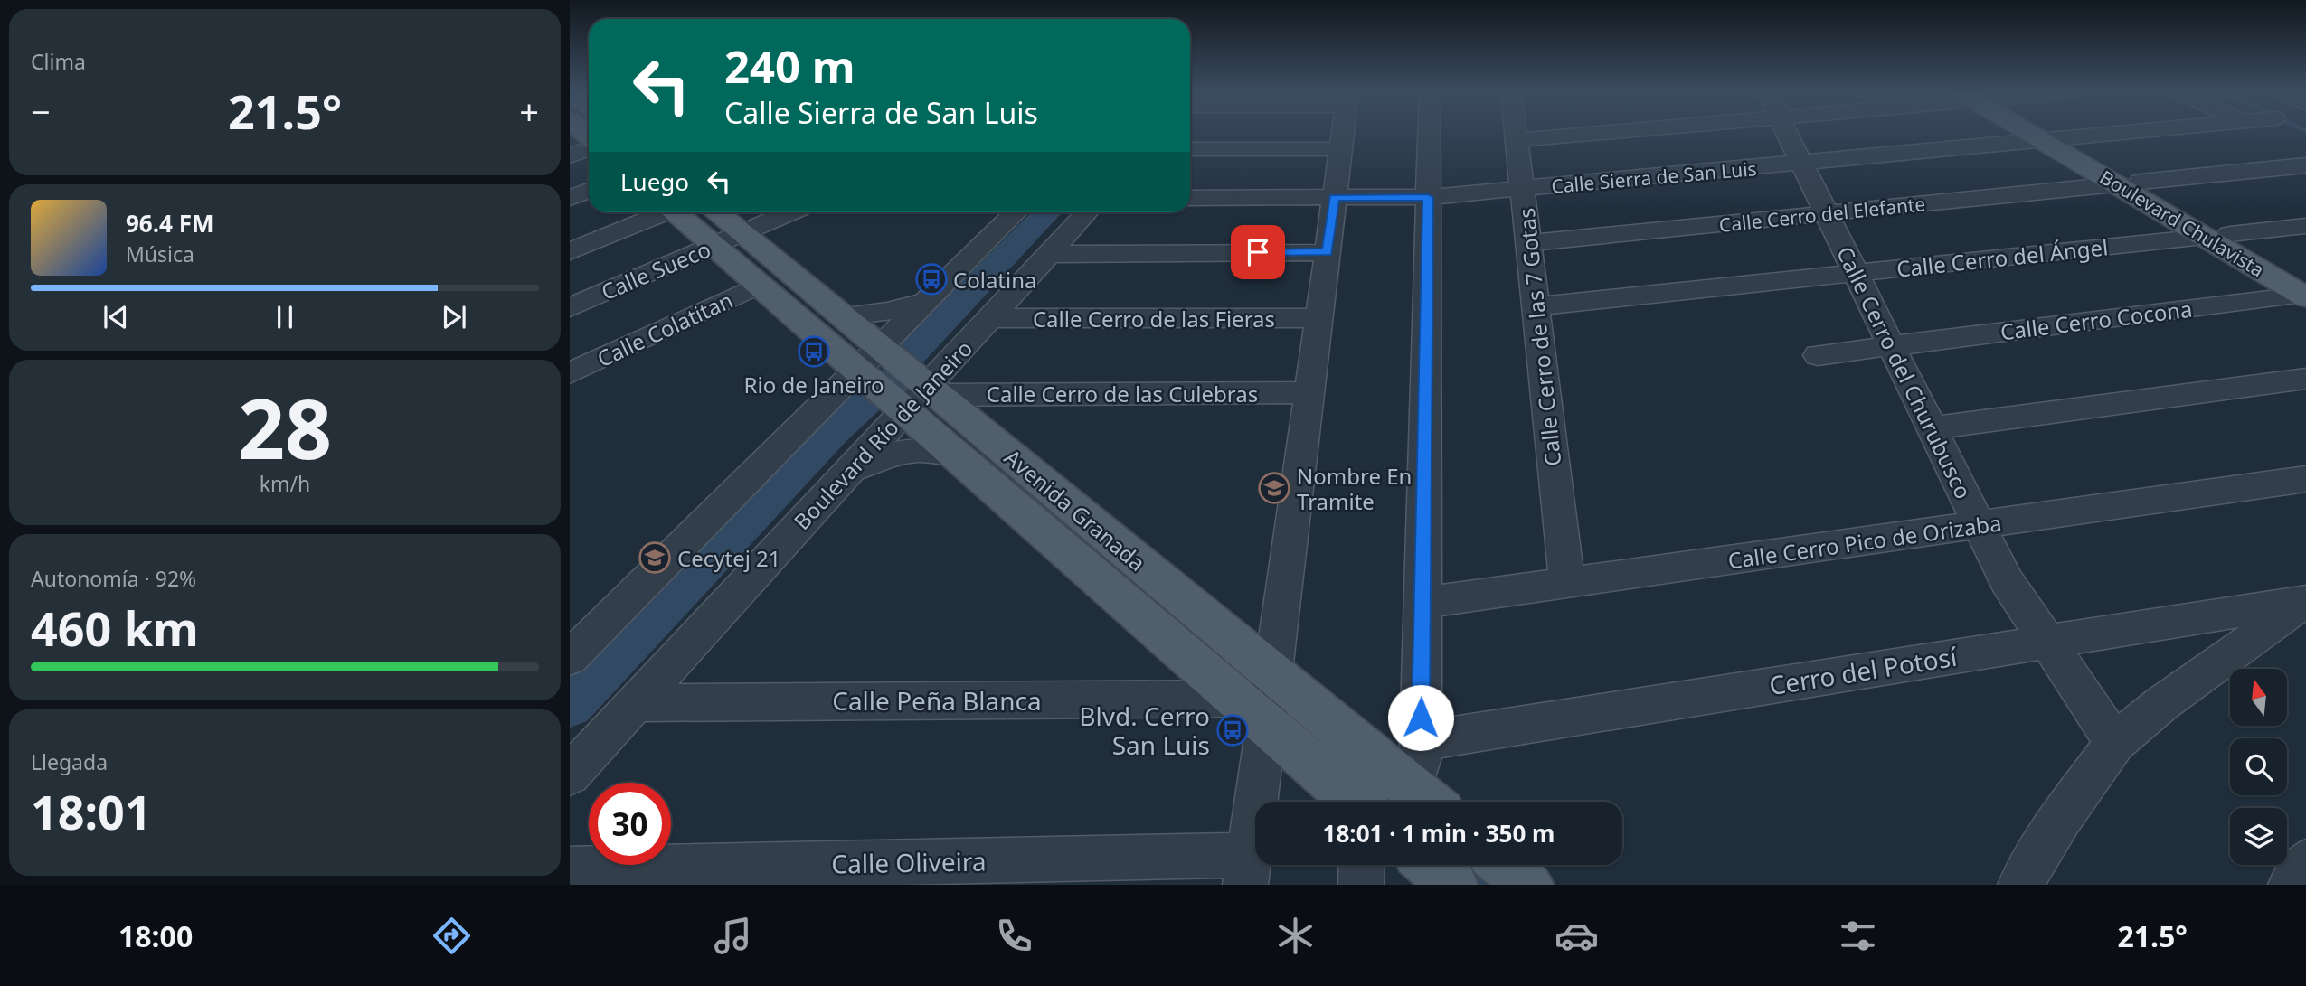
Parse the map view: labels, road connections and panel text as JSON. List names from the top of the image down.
{
  "streets": {
    "main road": ["Boulevard Chulavista", "Avenida Granada"],
    "street": [
      "Calle Sierra de San Luis",
      "Calle Cerro del Elefante",
      "Calle Cerro del Ángel",
      "Calle Sueco",
      "Calle Cerro de las Fieras",
      "Calle Cerro Cocona",
      "Calle Colatitan",
      "Calle Cerro de las 7 Gotas",
      "Calle Cerro del Churubusco",
      "Calle Cerro de las Culebras",
      "Boulevard Río de Janeiro",
      "Calle Cerro Pico de Orizaba",
      "Cerro del Potosí",
      "Calle Peña Blanca",
      "Calle Oliveira"
    ]
  },
  "crossings": [
    ["Calle Sierra de San Luis", "Boulevard Chulavista"],
    ["Calle Sierra de San Luis", "Calle Cerro de las 7 Gotas"],
    ["Calle Sierra de San Luis", "Calle Cerro del Churubusco"],
    ["Calle Cerro del Elefante", "Boulevard Chulavista"],
    ["Calle Cerro del Elefante", "Calle Cerro de las 7 Gotas"],
    ["Calle Cerro del Elefante", "Calle Cerro del Churubusco"],
    ["Boulevard Chulavista", "Calle Cerro del Ángel"],
    ["Boulevard Chulavista", "Calle Cerro Cocona"],
    ["Calle Cerro del Ángel", "Calle Cerro de las 7 Gotas"],
    ["Calle Cerro del Ángel", "Calle Cerro del Churubusco"],
    ["Calle Sueco", "Avenida Granada"],
    ["Calle Cerro de las Fieras", "Boulevard Río de Janeiro"],
    ["Calle Cerro Cocona", "Calle Cerro del Churubusco"],
    ["Calle Colatitan", "Avenida Granada"],
    ["Calle Cerro de las 7 Gotas", "Calle Cerro Pico de Orizaba"],
    ["Calle Cerro del Churubusco", "Calle Cerro Pico de Orizaba"],
    ["Calle Cerro del Churubusco", "Cerro del Potosí"],
    ["Calle Cerro de las Culebras", "Boulevard Río de Janeiro"],
    ["Calle Cerro de las Culebras", "Avenida Granada"],
    ["Boulevard Río de Janeiro", "Avenida Granada"],
    ["Boulevard Río de Janeiro", "Calle Peña Blanca"],
    ["Avenida Granada", "Calle Peña Blanca"]
  ],
  "places": {
    "bus stop": ["Colatina", "Rio de Janeiro", "Blvd. Cerro San Luis"],
    "school or university": ["Nombre En Tramite", "Cecytej 21"]
  },
  "north": "top",
  "page": {
    "tile": [
      "Clima",
      ["28", "km/h"],
      ["Autonomía · 92%", "460 km"],
      ["Llegada", "18:01"]
    ],
    "turn": ["240 m", "Calle Sierra de San Luis"],
    "heat": ["−", "21.5°", "+"],
    "then": "Luego",
    "song": ["96.4 FM", "Música"],
    "limit": "30",
    "trip": "18:01 · 1 min · 350 m",
    "tabs": ["18:00", "21.5°"]
  }
}
